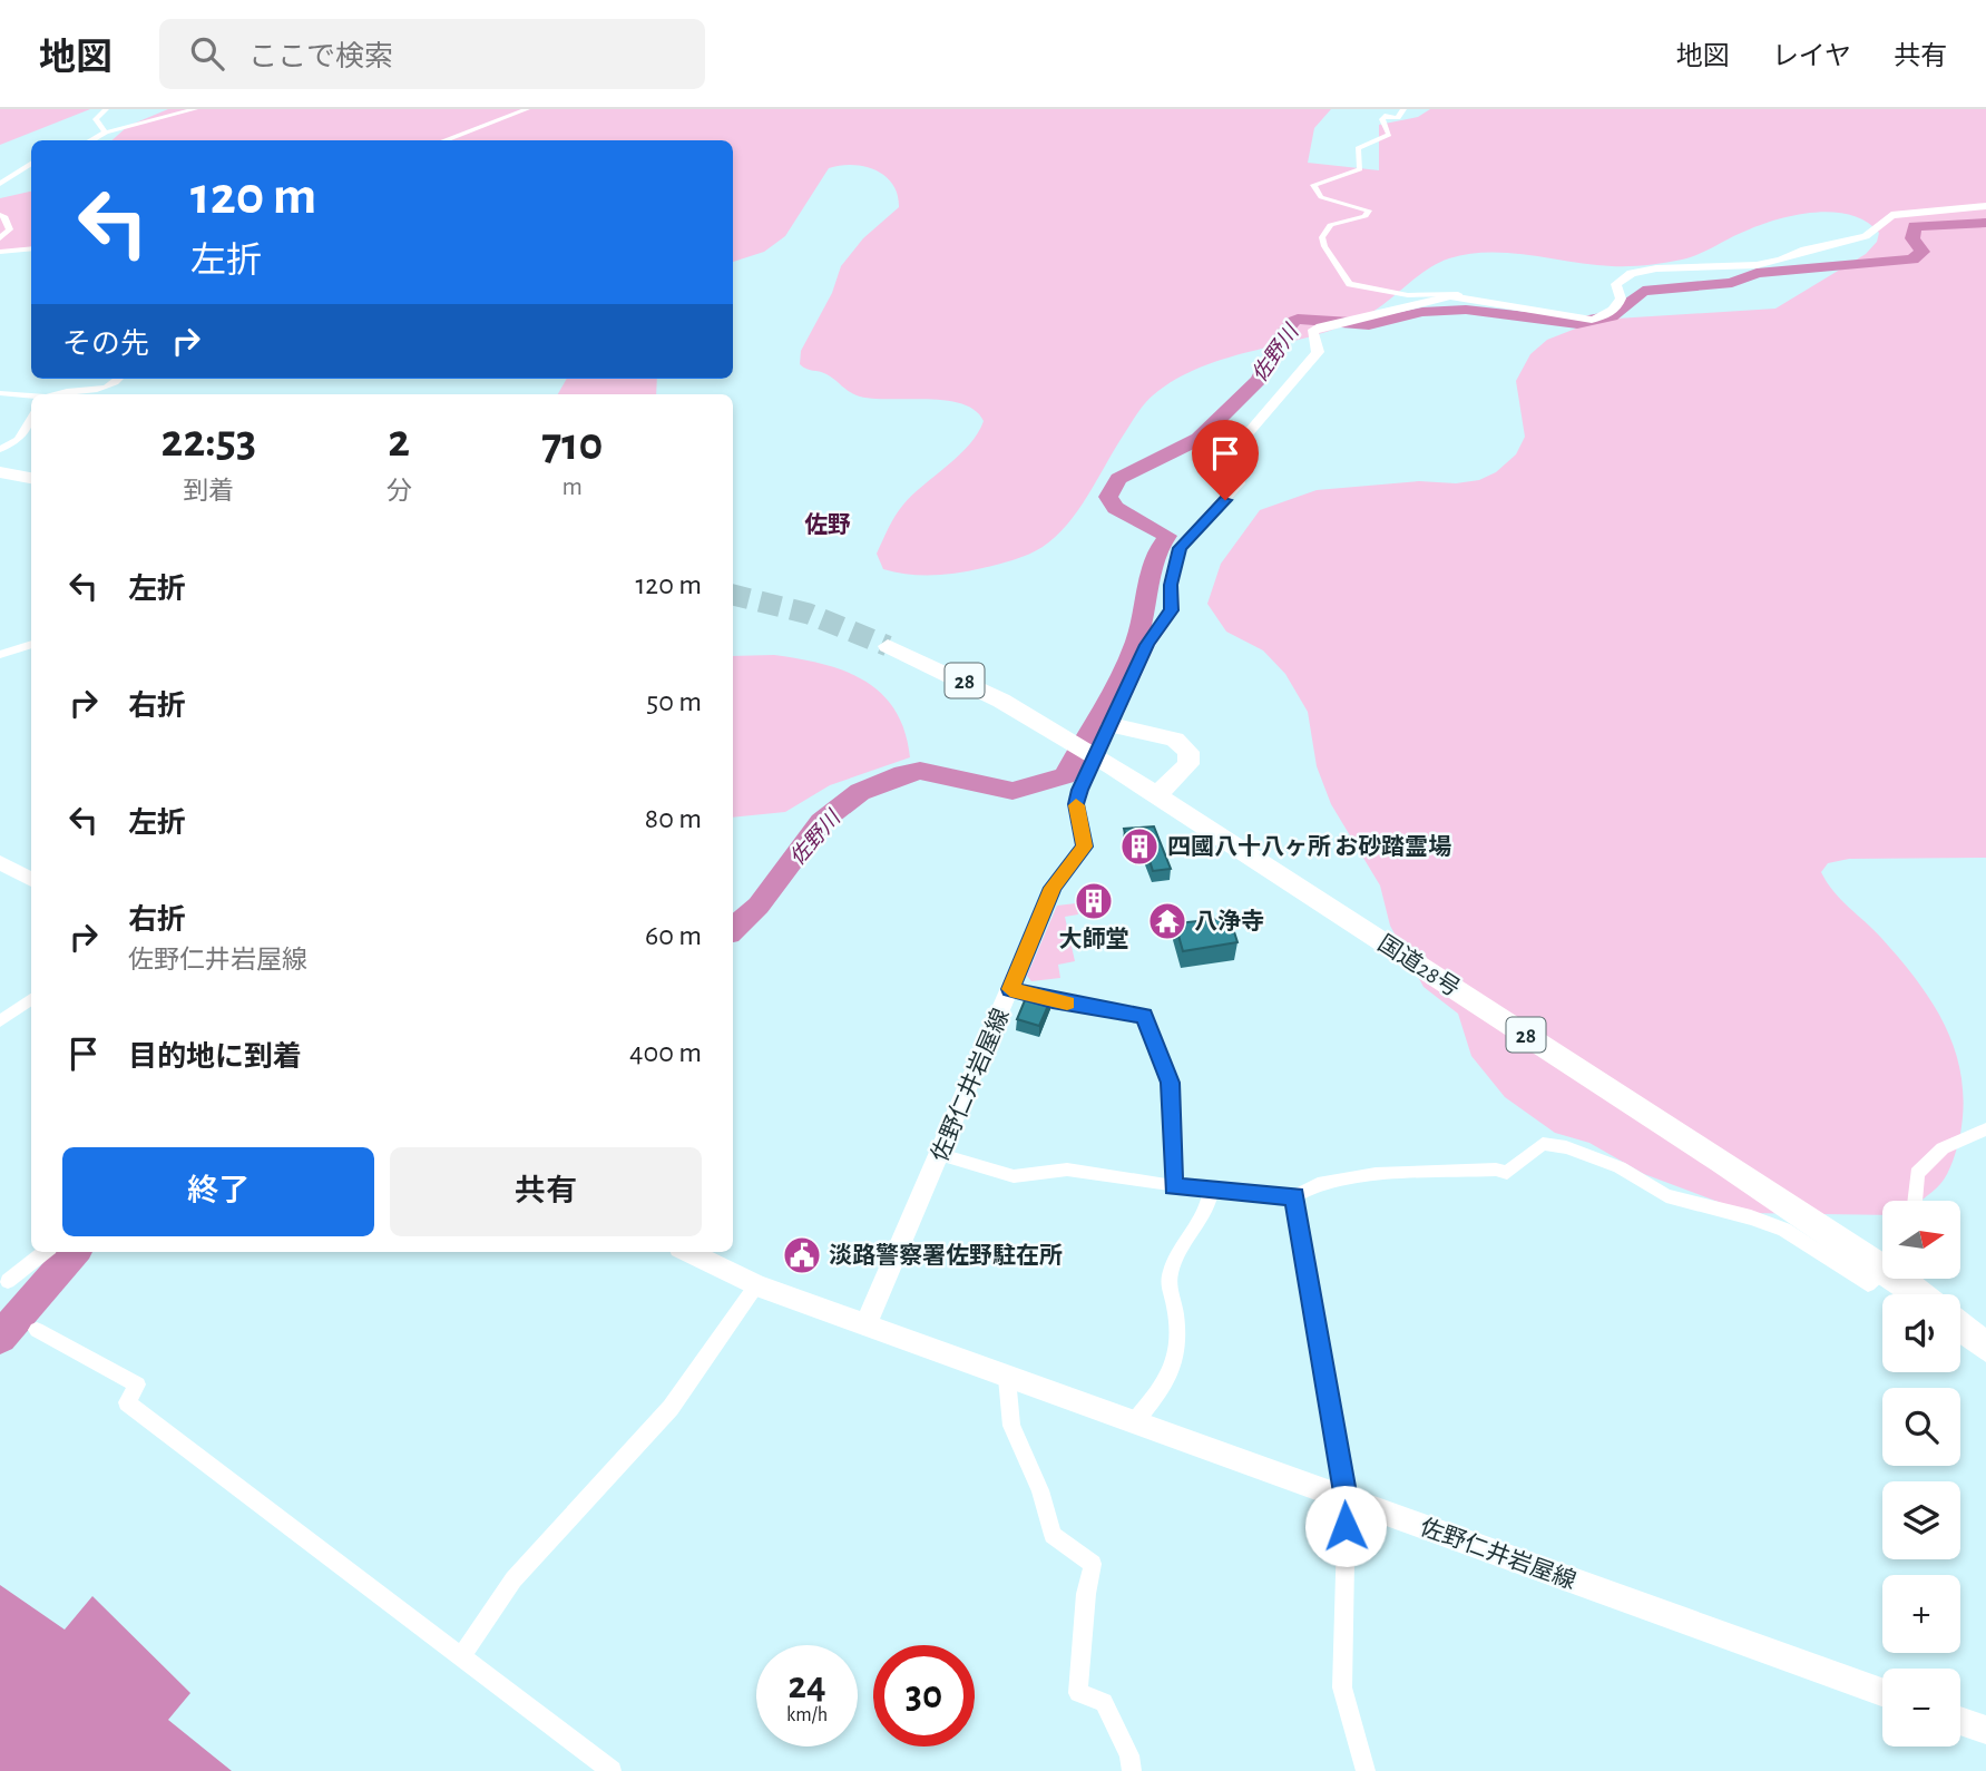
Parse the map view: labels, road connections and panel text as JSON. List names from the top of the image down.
{
  "streets": {
    "highway": ["28", "国道28号"],
    "main road": ["佐野仁井岩屋線"]
  },
  "districts": ["佐野"],
  "water": ["佐野川"],
  "places": {
    "building": ["四國八十八ヶ所 お砂踏霊場", "大師堂"],
    "temple": ["八浄寺"],
    "public building": ["淡路警察署佐野駐在所"]
  },
  "north": "right",
  "page": {
    "header": "地図",
    "search": "ここで検索",
    "nav": ["地図", "レイヤ", "共有"],
    "turn": ["120 m", "左折"],
    "then": "その先",
    "eta": [
      "22:53",
      "到着",
      "2",
      "分",
      "710",
      "m"
    ],
    "list": [
      {
        "name": "左折",
        "value": "120 m"
      },
      {
        "name": "右折",
        "value": "50 m"
      },
      {
        "name": "左折",
        "value": "80 m"
      },
      {
        "name": "右折",
        "note": "佐野仁井岩屋線",
        "value": "60 m"
      },
      {
        "name": "目的地に到着",
        "value": "400 m"
      }
    ],
    "buttons": ["終了", "共有"],
    "map_buttons": ["+", "−"],
    "speed": "24 km/h",
    "limit": "30"
  }
}
